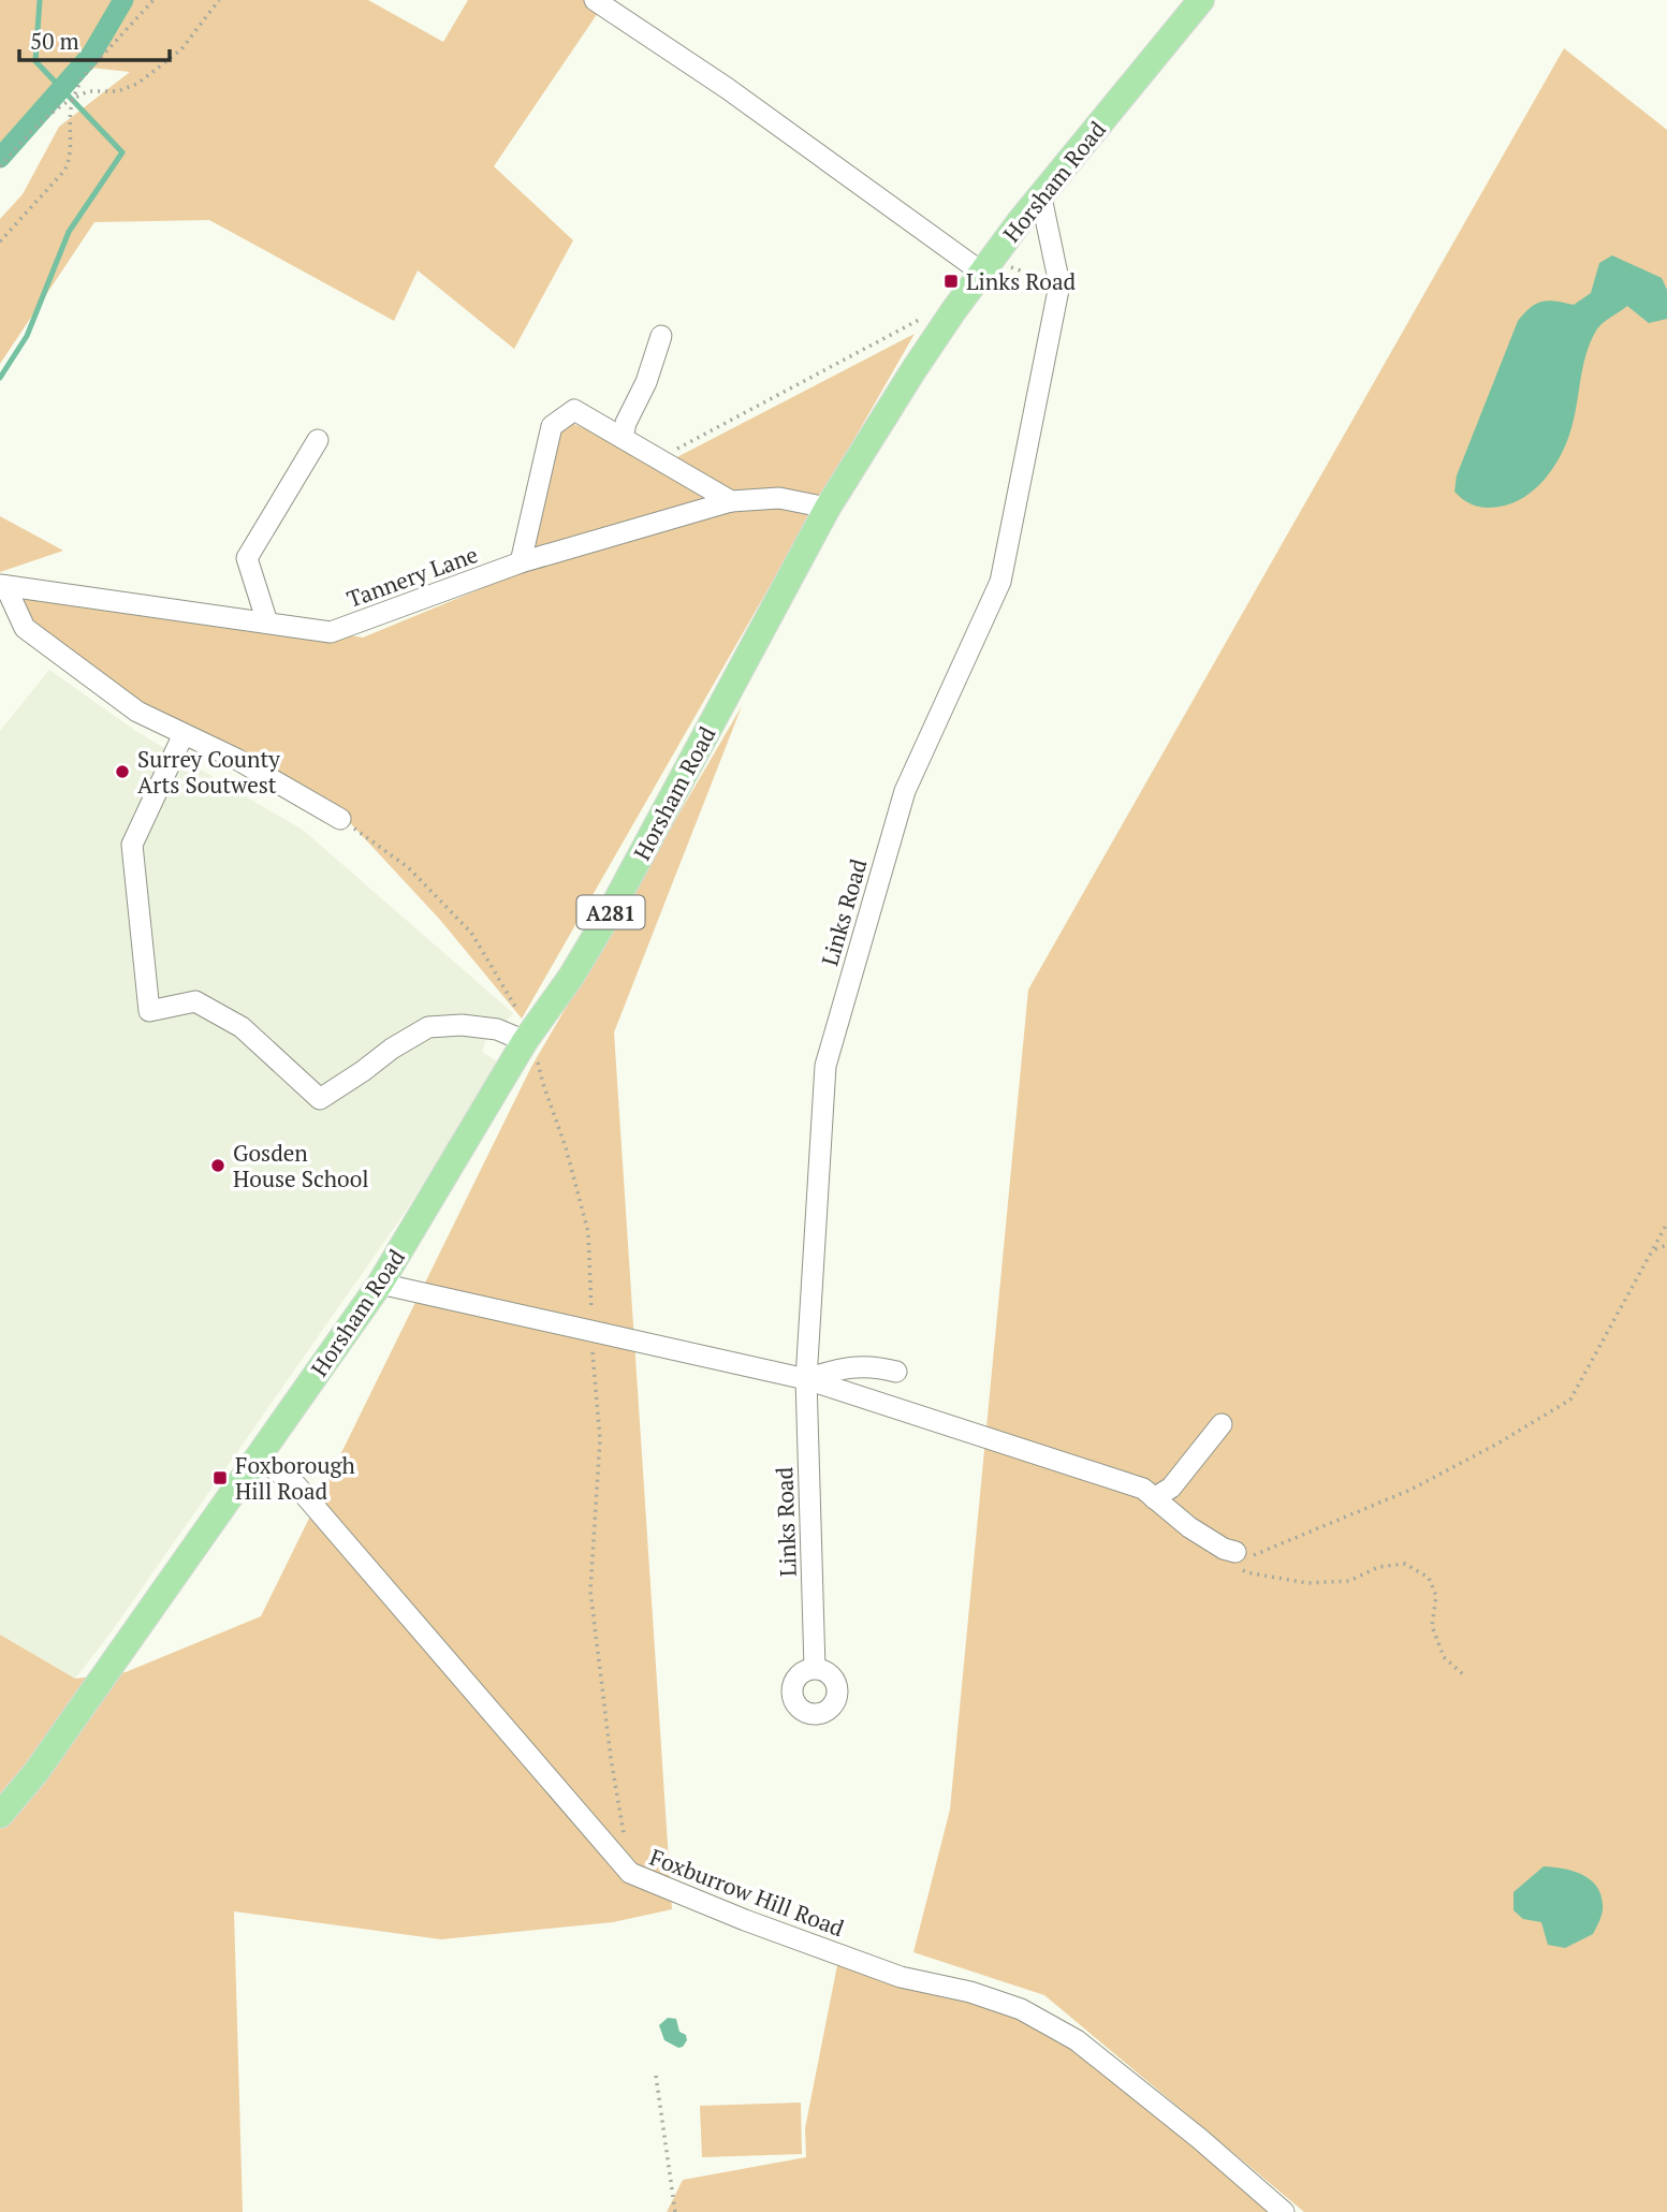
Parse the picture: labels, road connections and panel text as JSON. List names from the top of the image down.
{
  "streets": {
    "main road": ["Horsham Road", "A281"],
    "street": ["Tannery Lane", "Links Road", "Foxburrow Hill Road"]
  },
  "crossings": [
    ["Horsham Road", "Tannery Lane"],
    ["Horsham Road", "Links Road"],
    ["Horsham Road", "Foxburrow Hill Road"]
  ],
  "places": {
    "transit": ["Links Road", "Foxborough Hill Road"],
    "other": ["Surrey County Arts Soutwest", "Gosden House School"]
  },
  "scale_bar": "50 m"
}
